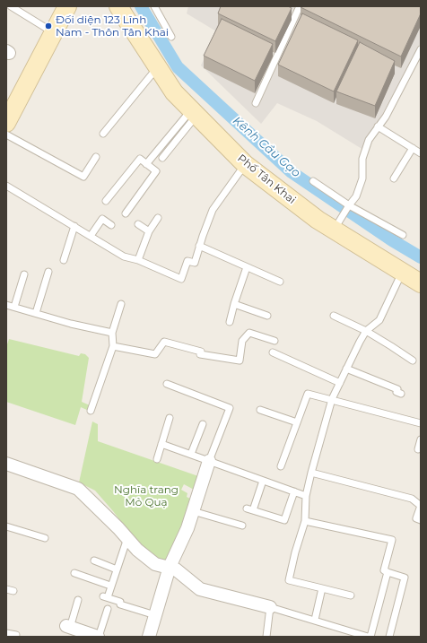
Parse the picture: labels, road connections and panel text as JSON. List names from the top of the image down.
{
  "streets": {
    "street": ["Phố Tân Khai"]
  },
  "water": ["Kênh Cầu Gạo"],
  "parks": ["Nghĩa trang Mỏ Quạ"],
  "places": ["Đối diện 123 Lĩnh Nam - Thôn Tân Khai"]
}
